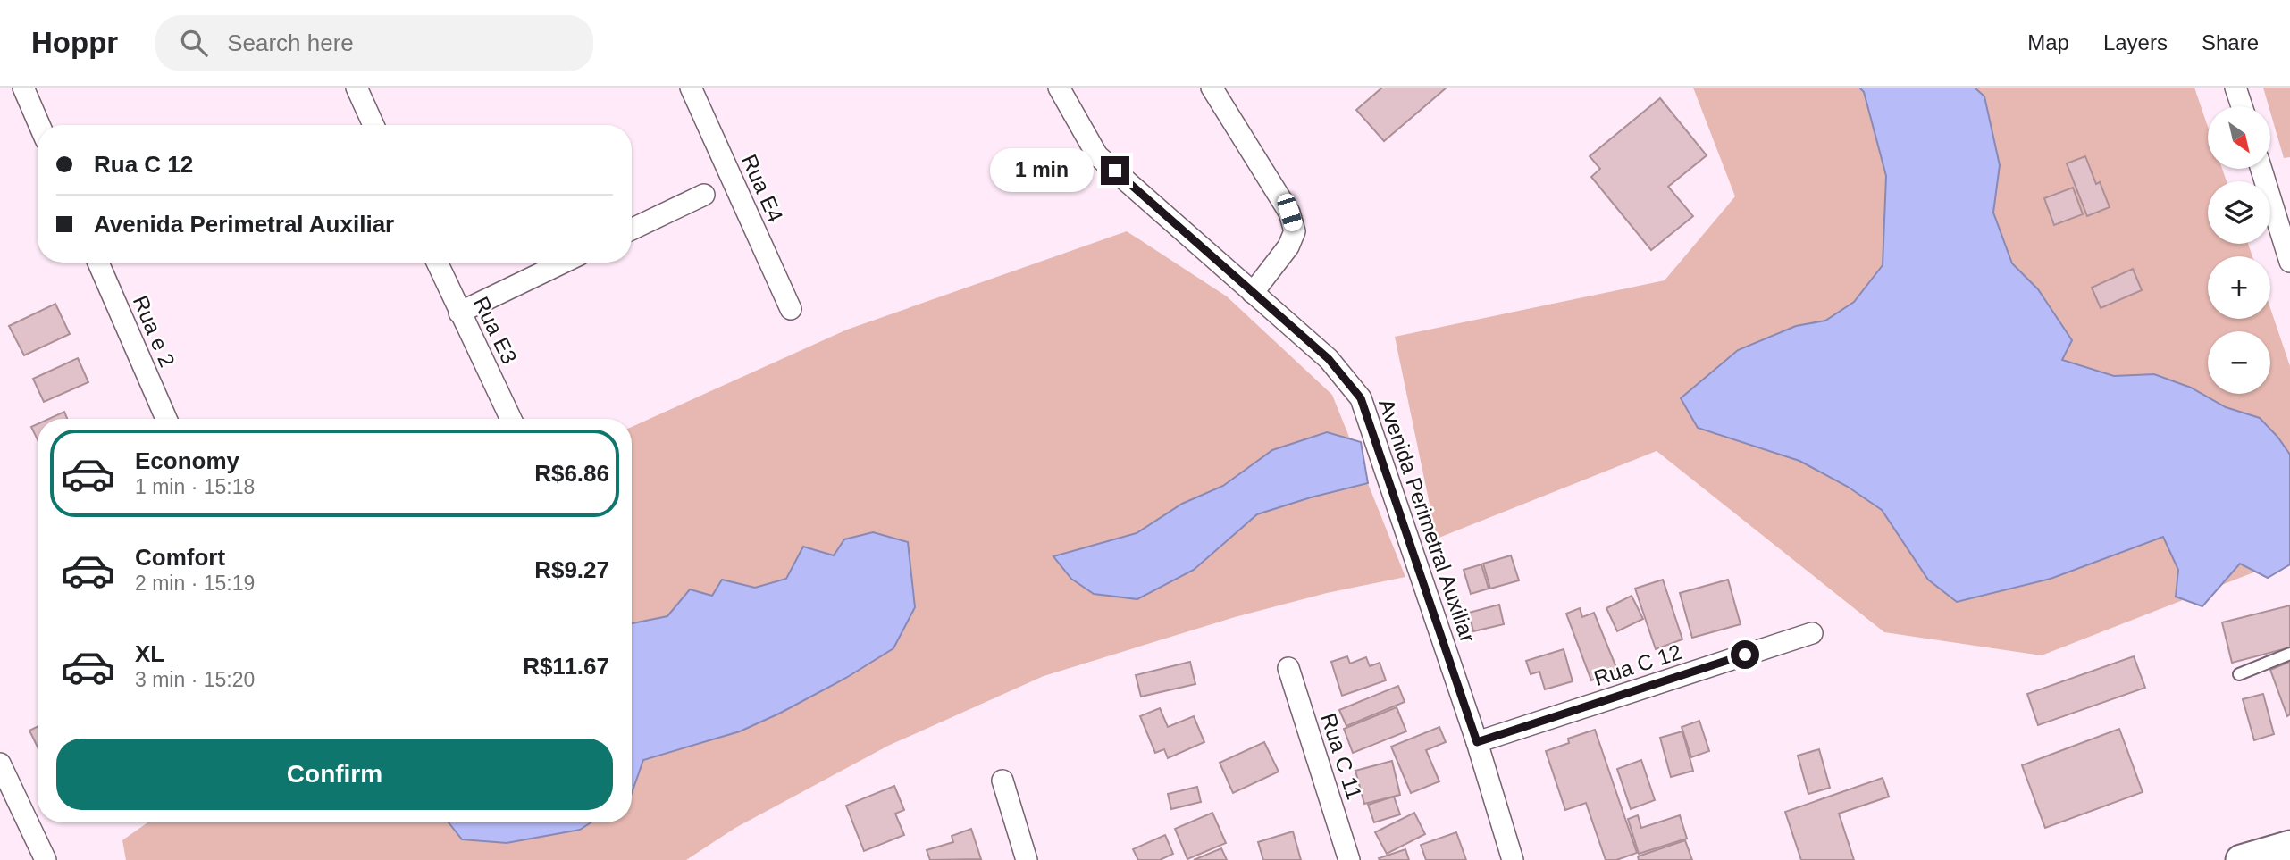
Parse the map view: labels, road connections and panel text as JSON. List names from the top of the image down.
{
  "streets": {
    "street": [
      "Rua E4",
      "Rua E3",
      "Rua e 2",
      "Avenida Perimetral Auxiliar",
      "Rua C 12",
      "Rua C 11"
    ]
  },
  "crossings": [
    ["Avenida Perimetral Auxiliar", "Rua C 12"]
  ],
  "north": "bottom right",
  "page": {
    "header": "Hoppr",
    "search": "Search here",
    "nav": ["Map", "Layers", "Share"],
    "map_buttons": ["+", "−"],
    "banner": ["Rua C 12", "Avenida Perimetral Auxiliar"],
    "bubble": "1 min",
    "list": [
      {
        "name": "Economy",
        "note": "1 min · 15:18",
        "value": "R$6.86"
      },
      {
        "name": "Comfort",
        "note": "2 min · 15:19",
        "value": "R$9.27"
      },
      {
        "name": "XL",
        "note": "3 min · 15:20",
        "value": "R$11.67"
      }
    ],
    "buttons": "Confirm"
  }
}
